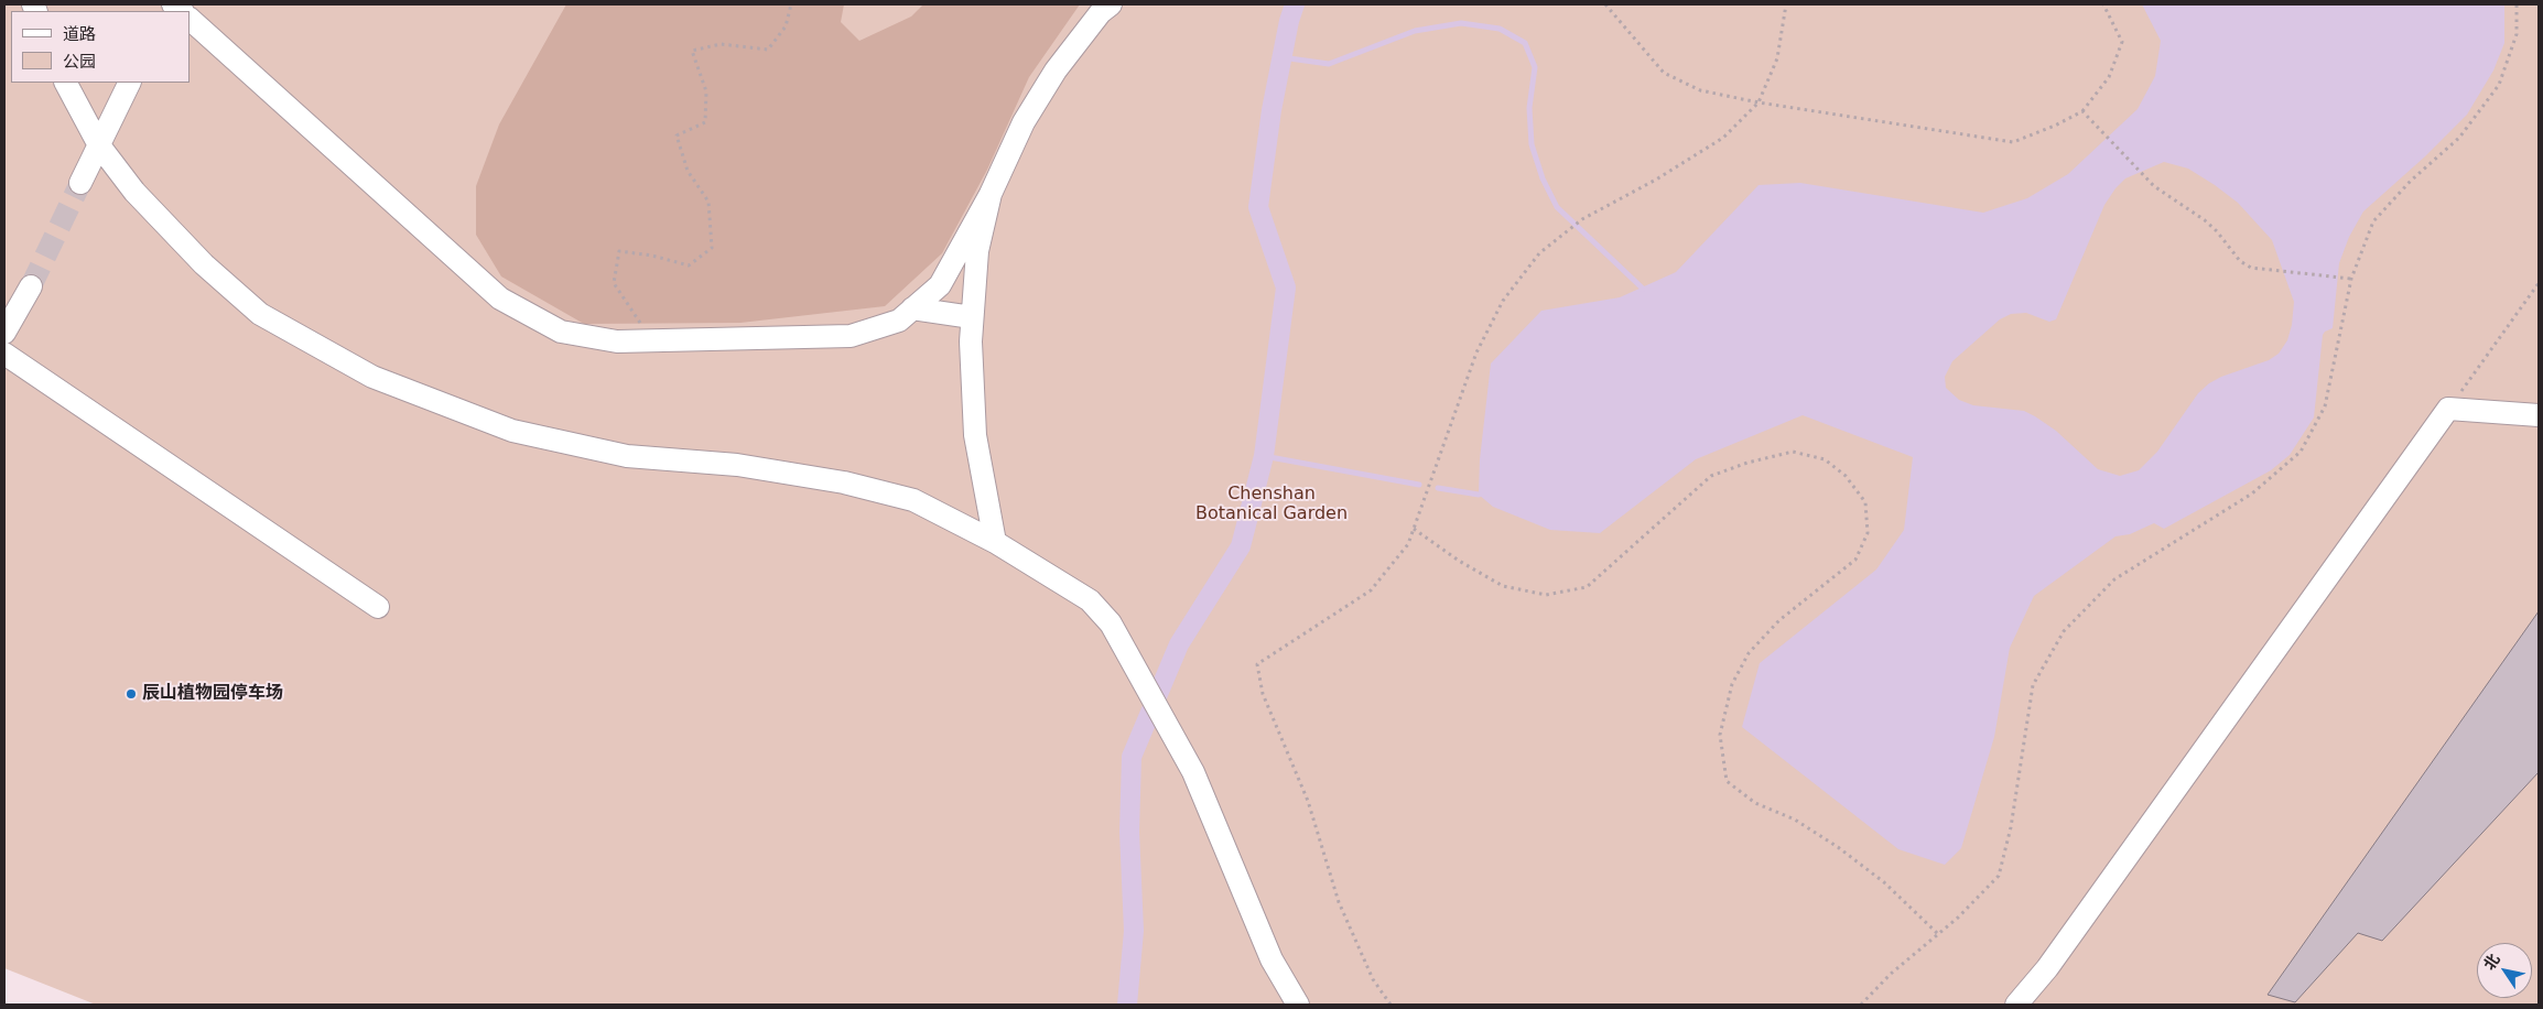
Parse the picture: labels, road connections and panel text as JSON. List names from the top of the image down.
{
  "parks": ["Chenshan Botanical Garden"],
  "places": ["辰山植物园停车场"],
  "legend": ["道路", "公园"],
  "north": "top left"
}
